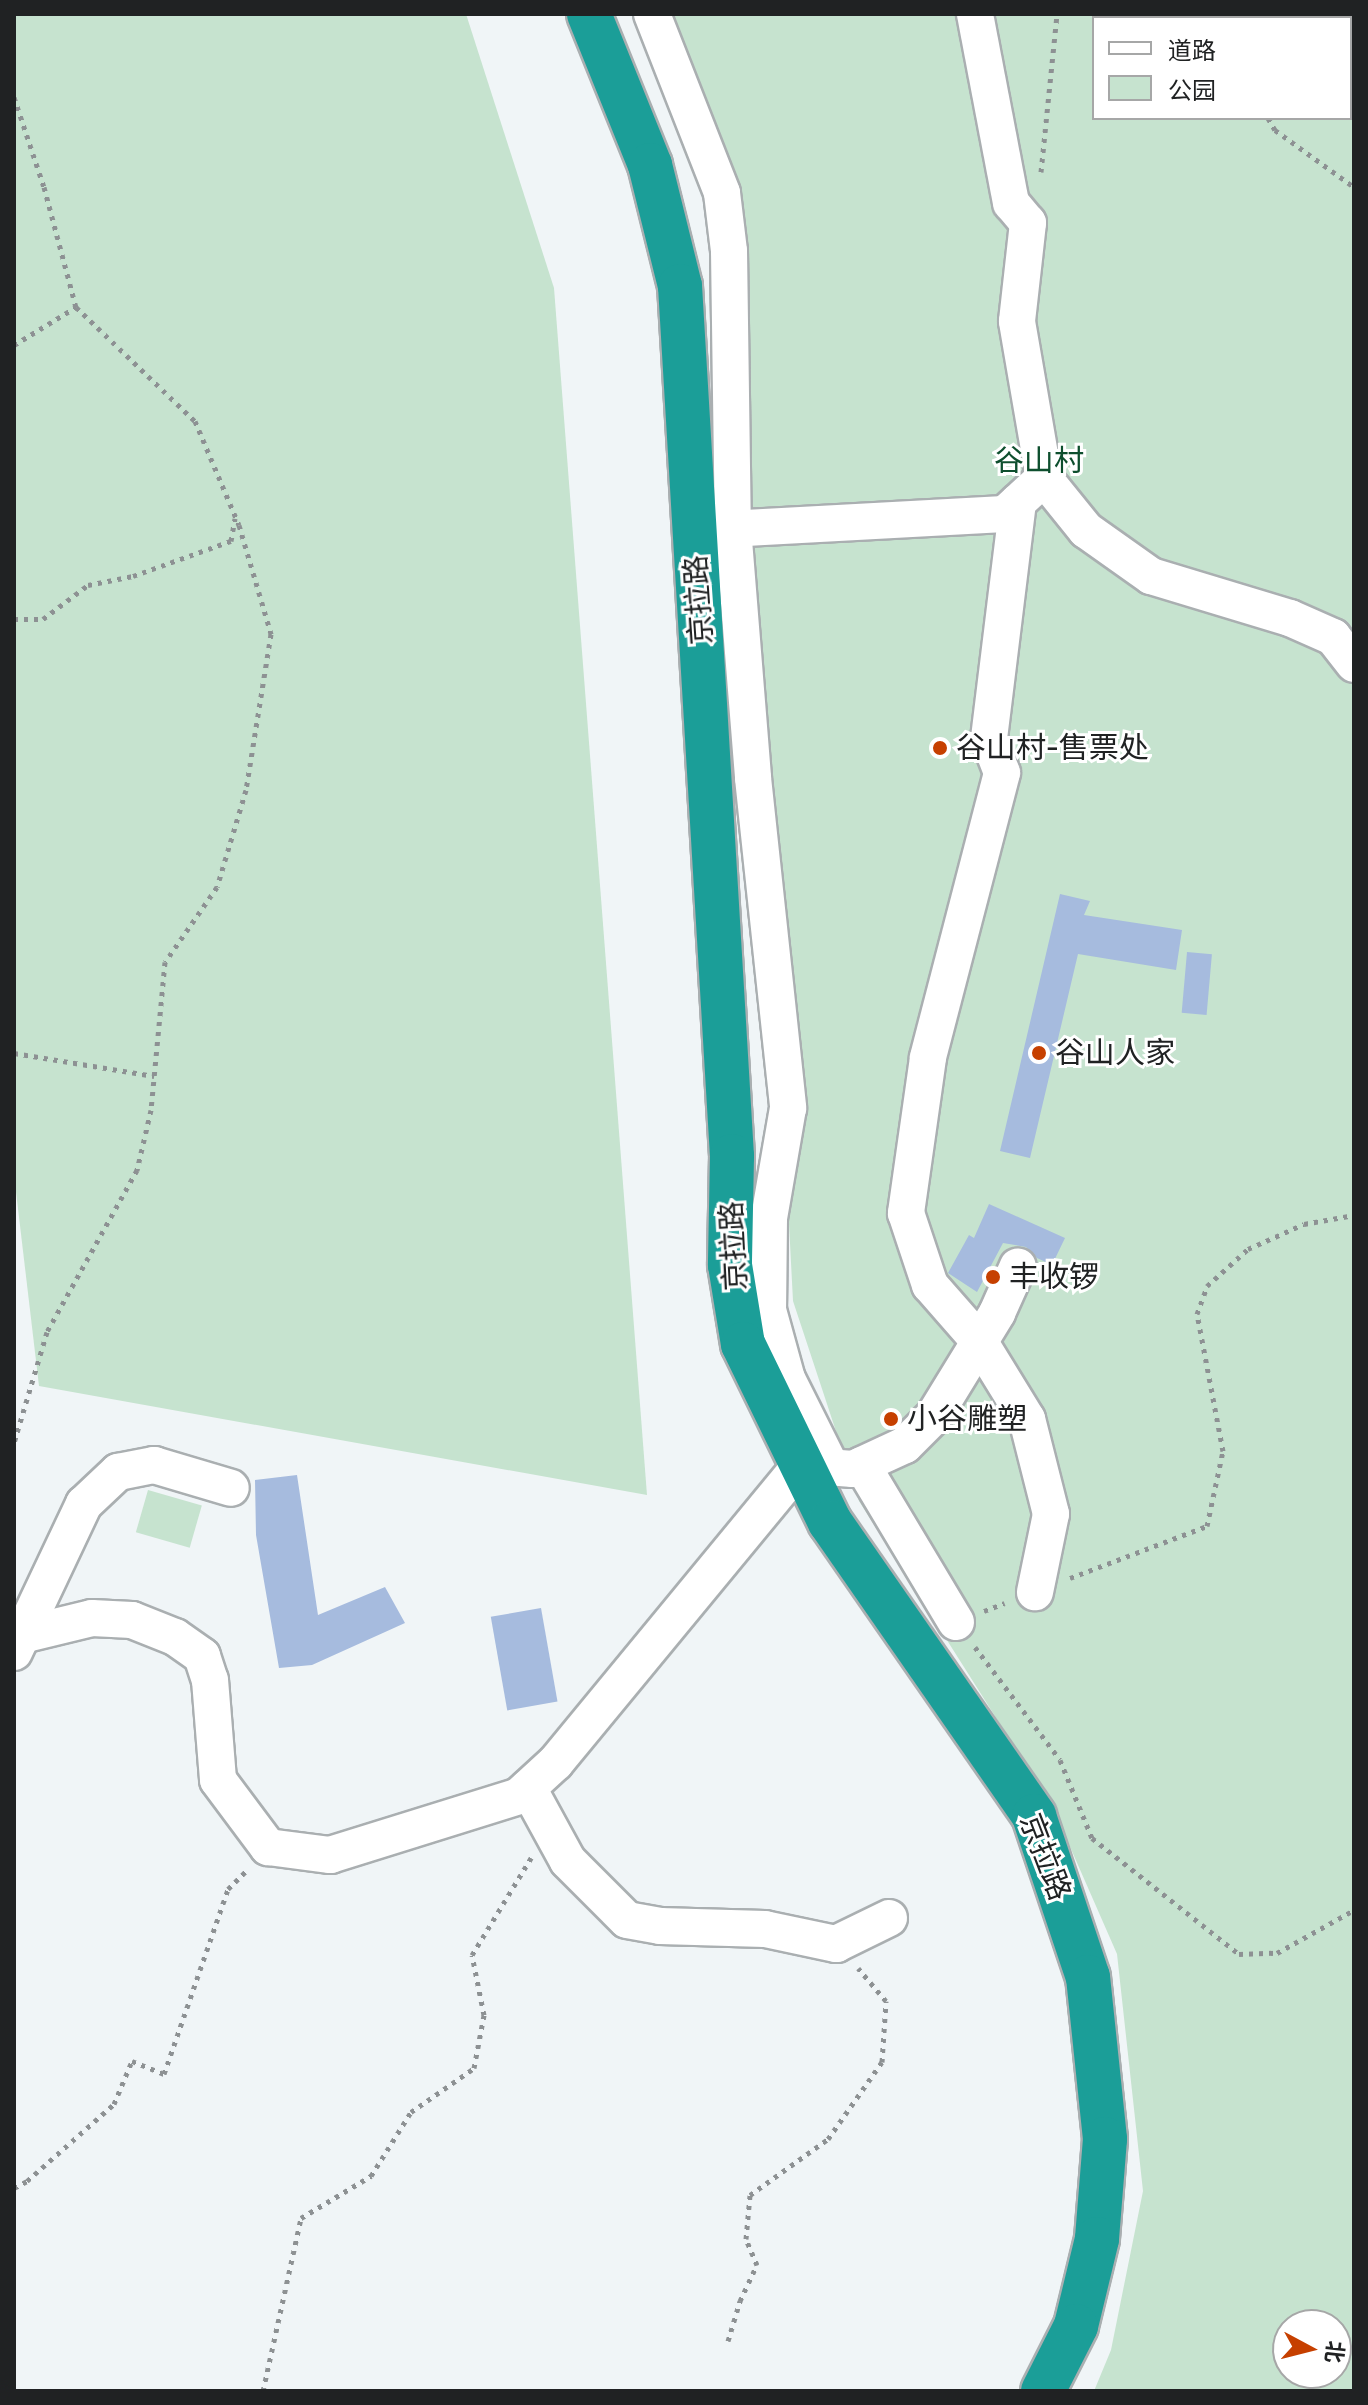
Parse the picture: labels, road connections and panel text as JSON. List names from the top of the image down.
{
  "streets": {
    "highway": ["京拉路"]
  },
  "parks": ["谷山村"],
  "places": [
    "谷山村-售票处",
    "谷山人家",
    "丰收锣",
    "小谷雕塑"
  ],
  "legend": ["道路", "公园"],
  "north": "right"
}
